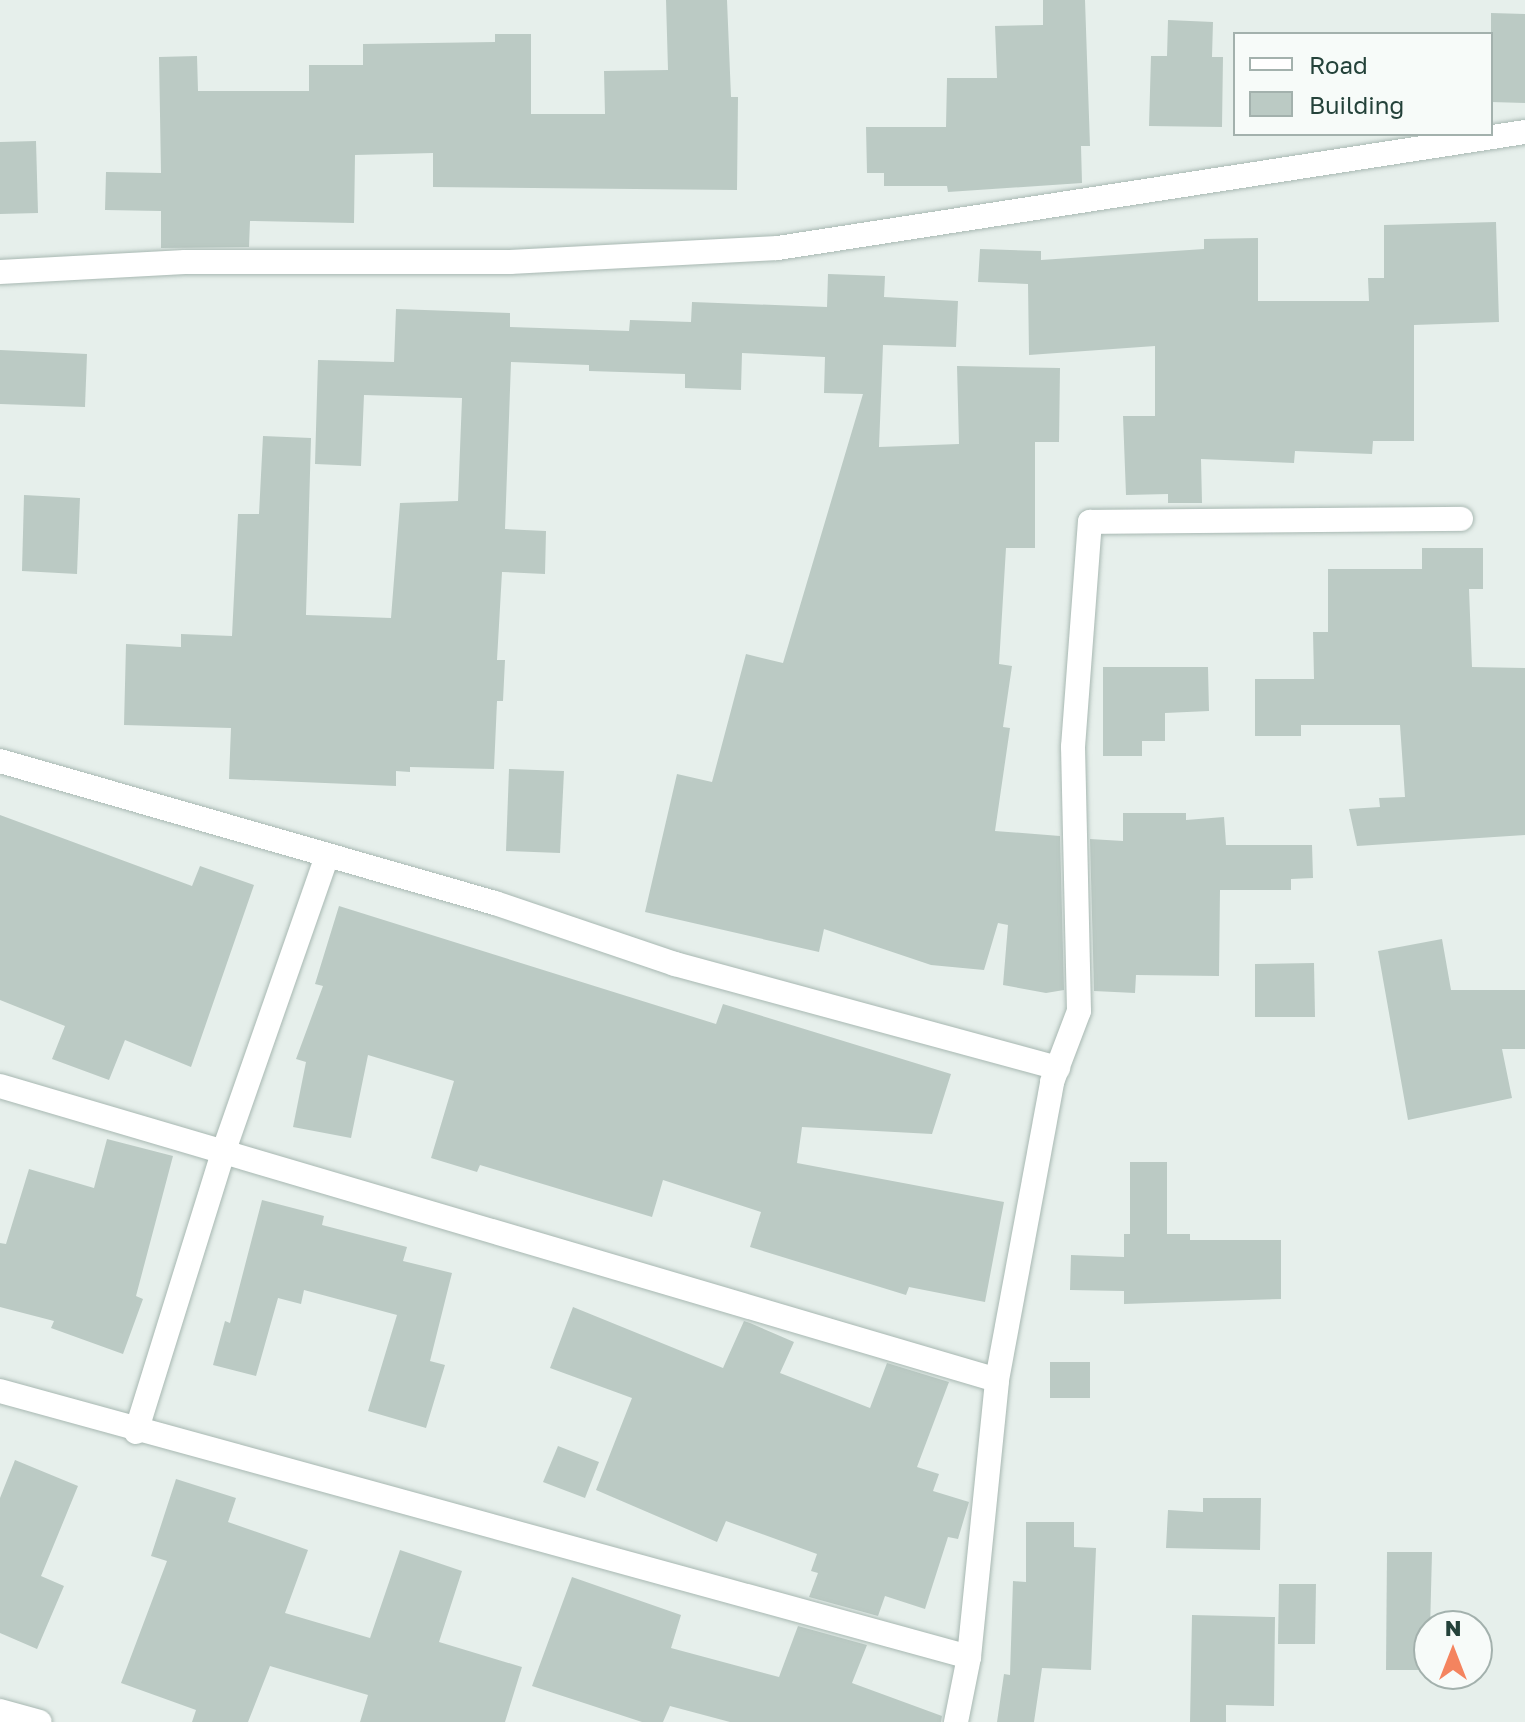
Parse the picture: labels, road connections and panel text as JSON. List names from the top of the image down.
{
  "legend": ["Road", "Building"],
  "north": "top"
}
